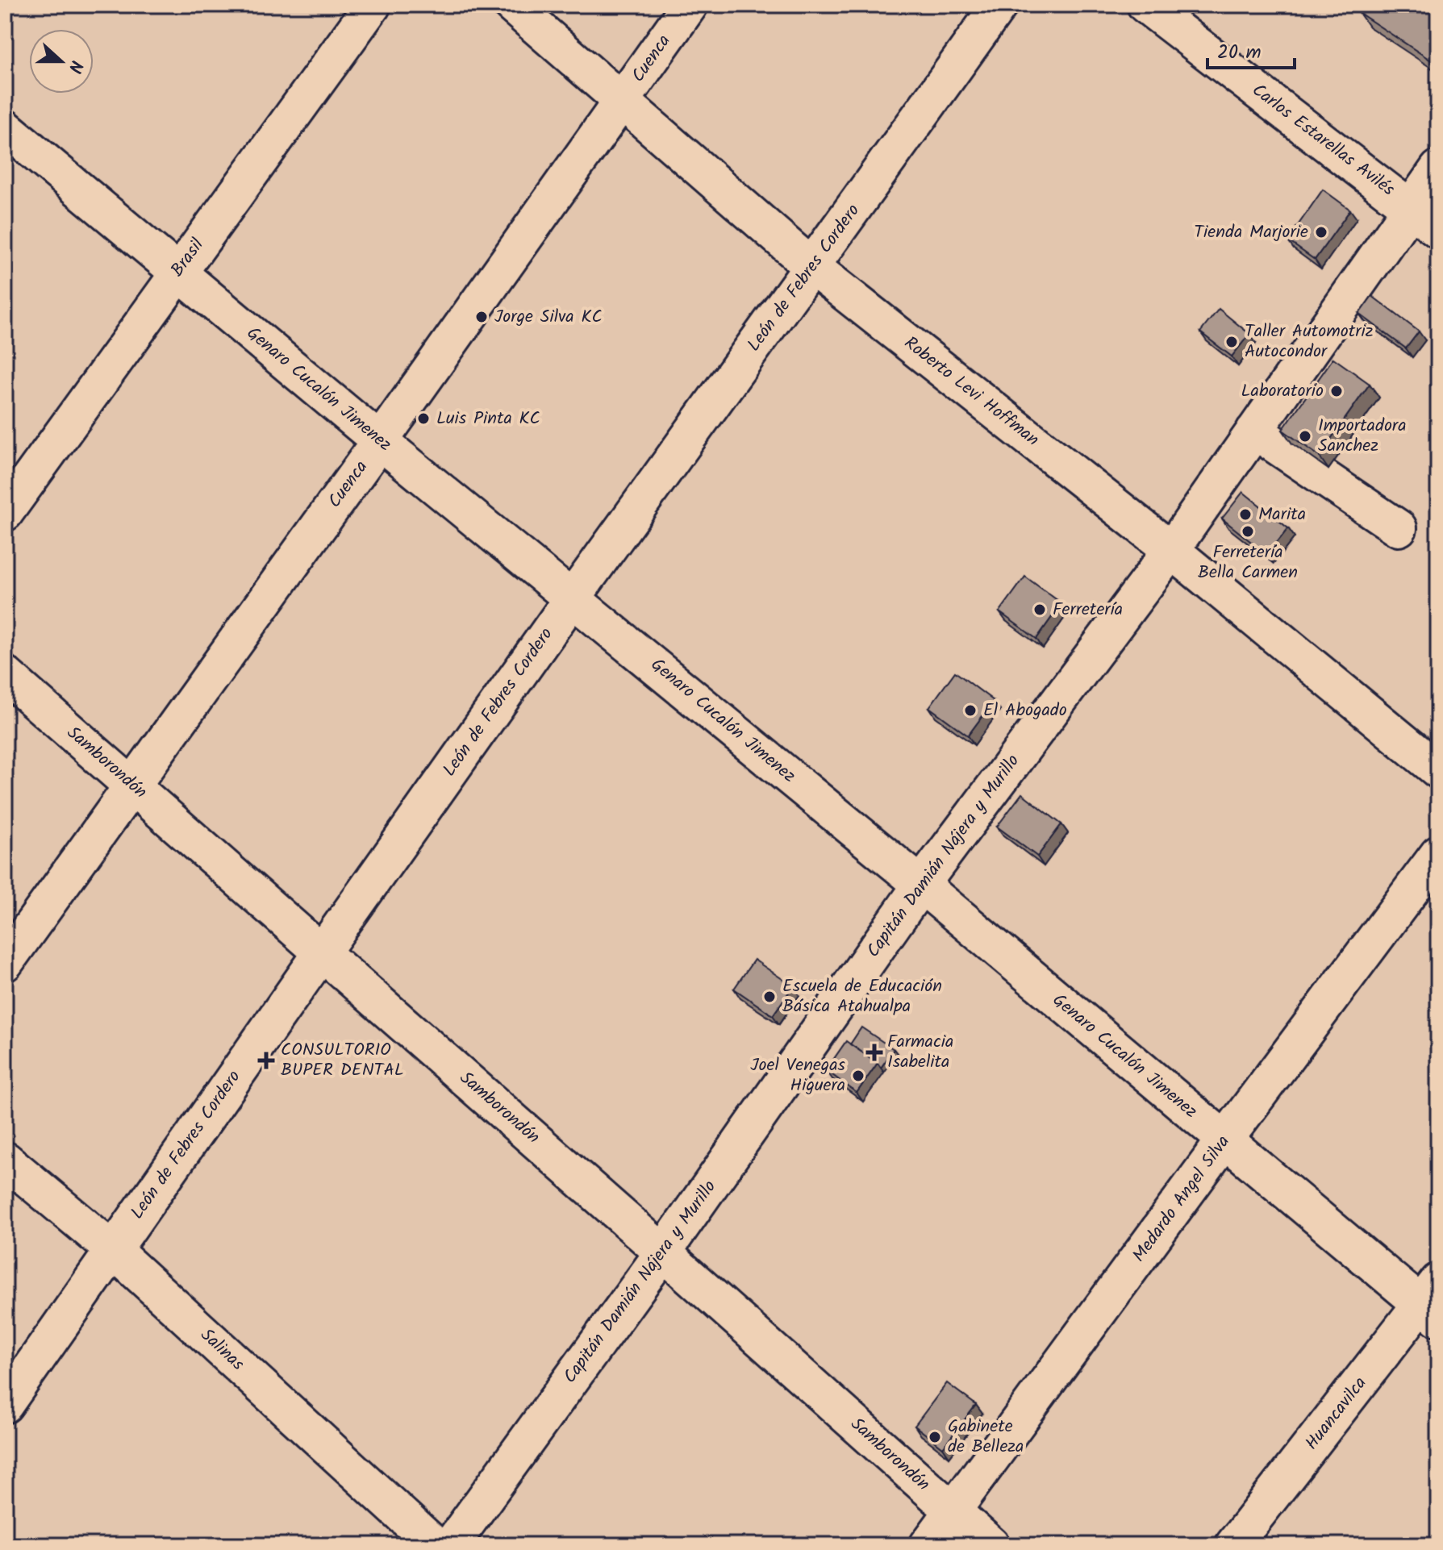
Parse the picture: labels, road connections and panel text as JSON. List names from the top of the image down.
{
  "streets": {
    "street": [
      "Cuenca",
      "Carlos Estarellas Avilés",
      "Brasil",
      "León de Febres Cordero",
      "Genaro Cucalón Jimenez",
      "Roberto Levi Hoffman",
      "Samborondón",
      "Capitán Damián Nájera y Murillo",
      "Medardo Angel Silva",
      "Salinas",
      "Huancavilca"
    ]
  },
  "crossings": [
    ["Cuenca", "Genaro Cucalón Jimenez"],
    ["Cuenca", "Roberto Levi Hoffman"],
    ["Cuenca", "Samborondón"],
    ["Carlos Estarellas Avilés", "Capitán Damián Nájera y Murillo"],
    ["Brasil", "Genaro Cucalón Jimenez"],
    ["León de Febres Cordero", "Genaro Cucalón Jimenez"],
    ["León de Febres Cordero", "Roberto Levi Hoffman"],
    ["León de Febres Cordero", "Samborondón"],
    ["León de Febres Cordero", "Salinas"],
    ["Genaro Cucalón Jimenez", "Capitán Damián Nájera y Murillo"],
    ["Genaro Cucalón Jimenez", "Medardo Angel Silva"],
    ["Genaro Cucalón Jimenez", "Huancavilca"],
    ["Roberto Levi Hoffman", "Capitán Damián Nájera y Murillo"],
    ["Samborondón", "Capitán Damián Nájera y Murillo"],
    ["Samborondón", "Medardo Angel Silva"]
  ],
  "places": {
    "other": [
      "Tienda Marjorie",
      "Jorge Silva KC",
      "Taller Automotriz Autocondor",
      "Laboratorio",
      "Luis Pinta KC",
      "Importadora Sanchez",
      "Marita",
      "Ferretería Bella Carmen",
      "Ferretería",
      "El Abogado",
      "Escuela de Educación Básica Atahualpa",
      "Joel Venegas Higuera",
      "Gabinete de Belleza"
    ],
    "health": ["Farmacia Isabelita", "CONSULTORIO BUPER DENTAL"]
  },
  "scale_bar": "20 m",
  "north": "right"
}
